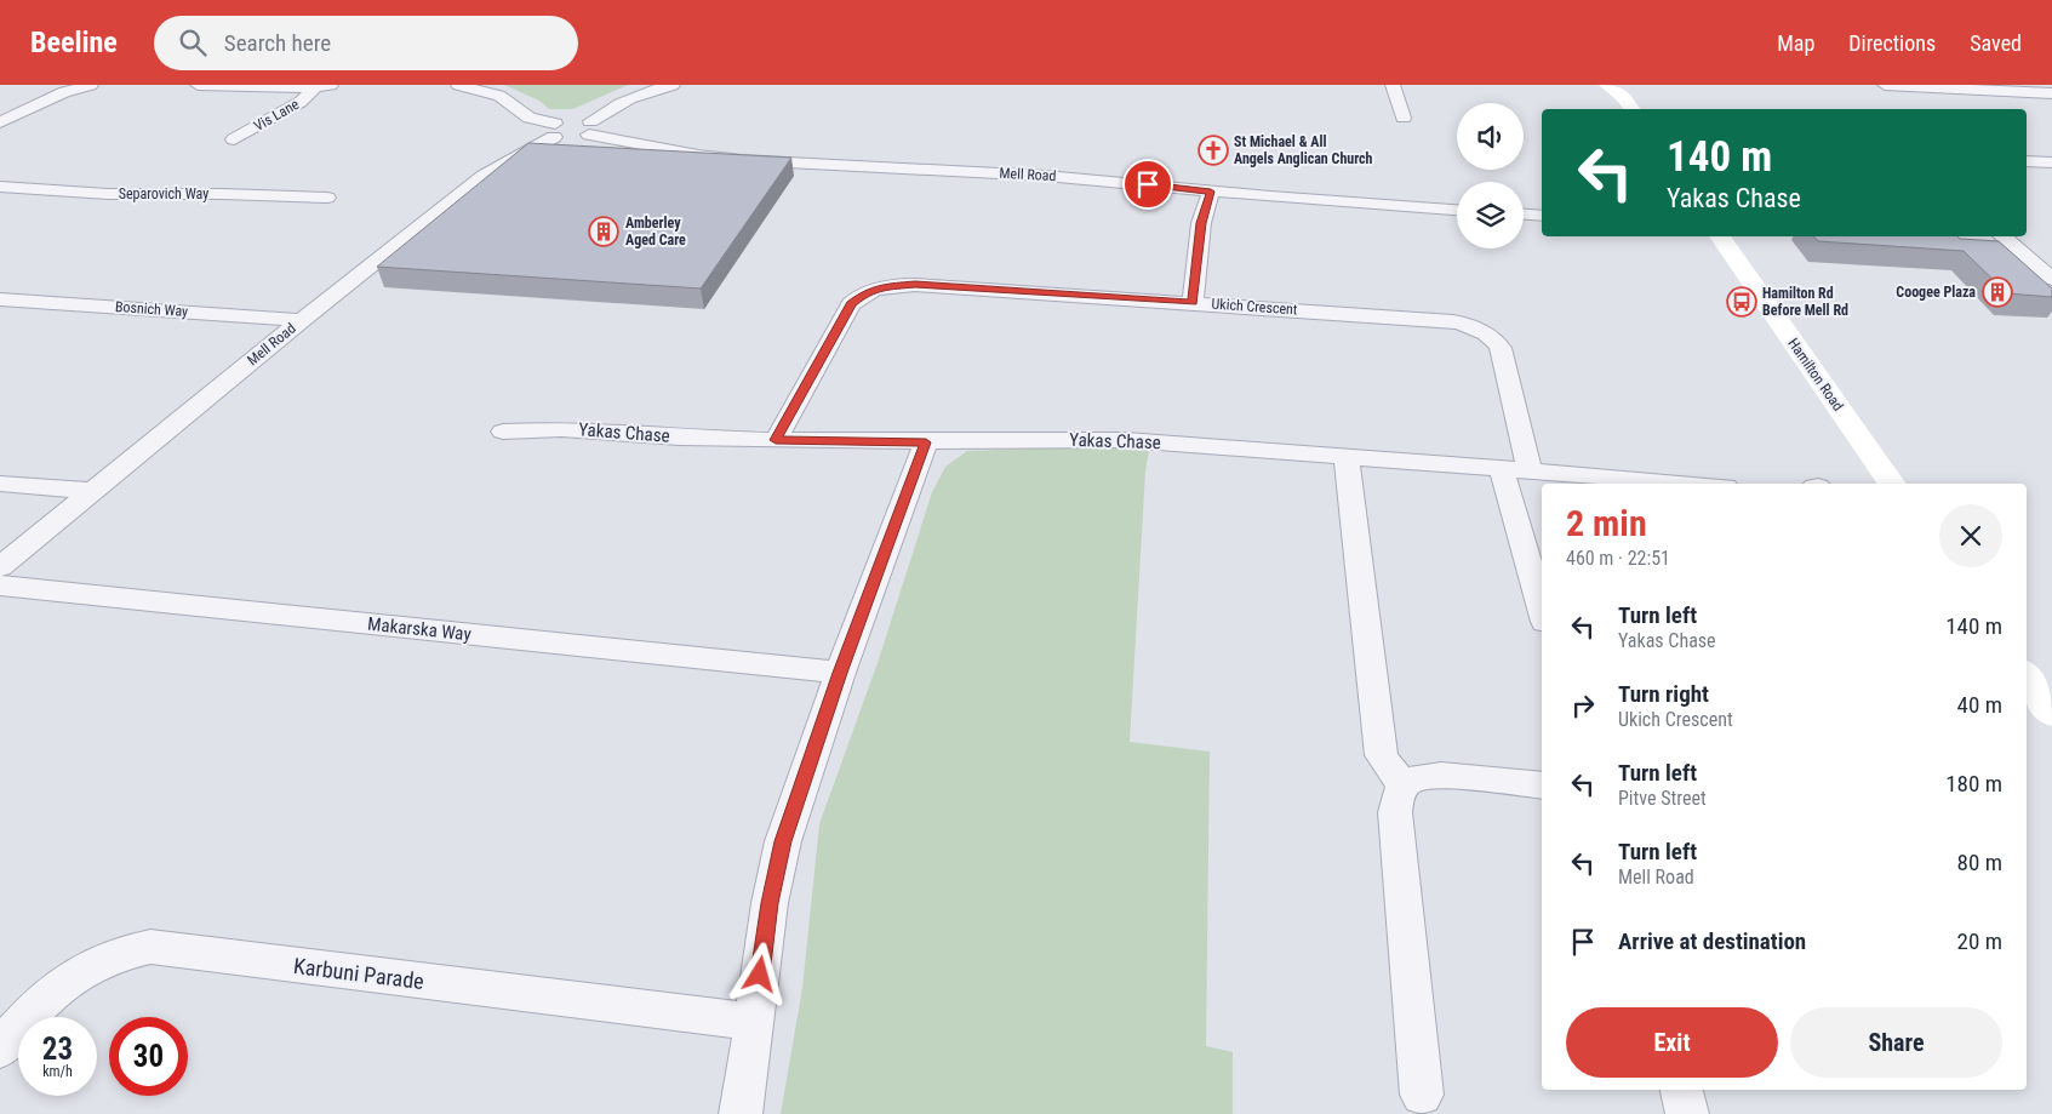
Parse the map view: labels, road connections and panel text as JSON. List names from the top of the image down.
{
  "streets": {
    "main road": ["Hamilton Road"],
    "street": [
      "Vis Lane",
      "Mell Road",
      "Separovich Way",
      "Ukich Crescent",
      "Bosnich Way",
      "Yakas Chase",
      "Makarska Way",
      "Karbuni Parade"
    ]
  },
  "crossings": [
    ["Mell Road", "Bosnich Way"],
    ["Ukich Crescent", "Yakas Chase"]
  ],
  "places": {
    "church": ["St Michael & All Angels Anglican Church"],
    "building": ["Amberley Aged Care", "Coogee Plaza"],
    "bus stop": ["Hamilton Rd Before Mell Rd"]
  },
  "page": {
    "header": "Beeline",
    "search": "Search here",
    "nav": ["Map", "Directions", "Saved"],
    "turn": ["140 m", "Yakas Chase"],
    "heading": ["2 min", "460 m · 22:51"],
    "list": [
      {
        "name": "Turn left",
        "note": "Yakas Chase",
        "value": "140 m"
      },
      {
        "name": "Turn right",
        "note": "Ukich Crescent",
        "value": "40 m"
      },
      {
        "name": "Turn left",
        "note": "Pitve Street",
        "value": "180 m"
      },
      {
        "name": "Turn left",
        "note": "Mell Road",
        "value": "80 m"
      },
      {
        "name": "Arrive at destination",
        "value": "20 m"
      }
    ],
    "buttons": ["Exit", "Share"],
    "speed": "23 km/h",
    "limit": "30"
  }
}
